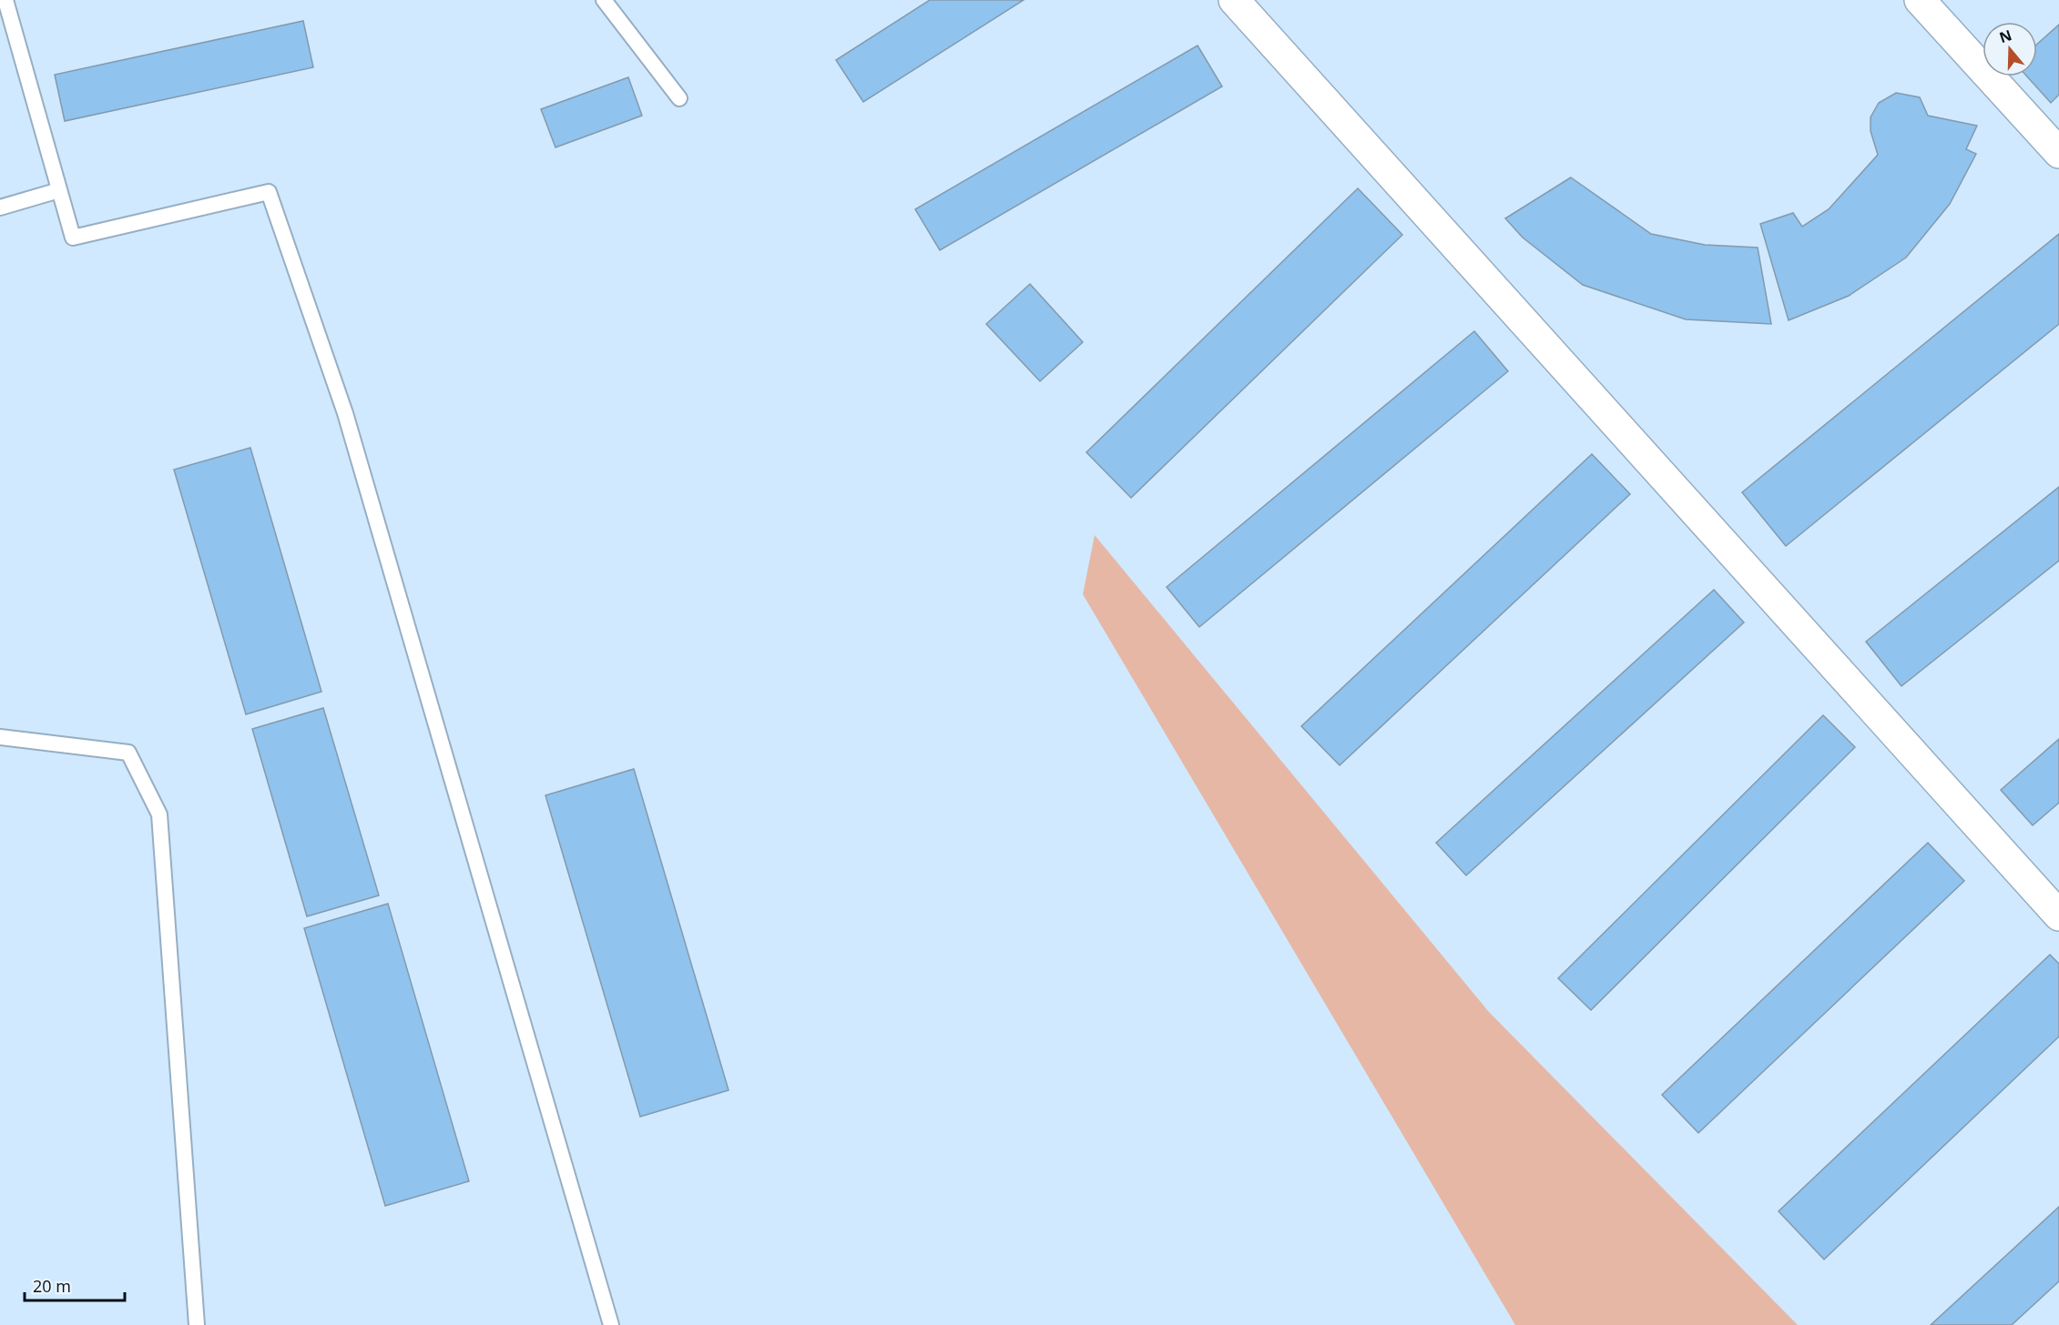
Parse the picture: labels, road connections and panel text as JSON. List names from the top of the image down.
{
  "scale_bar": "20 m",
  "north": "top"
}
